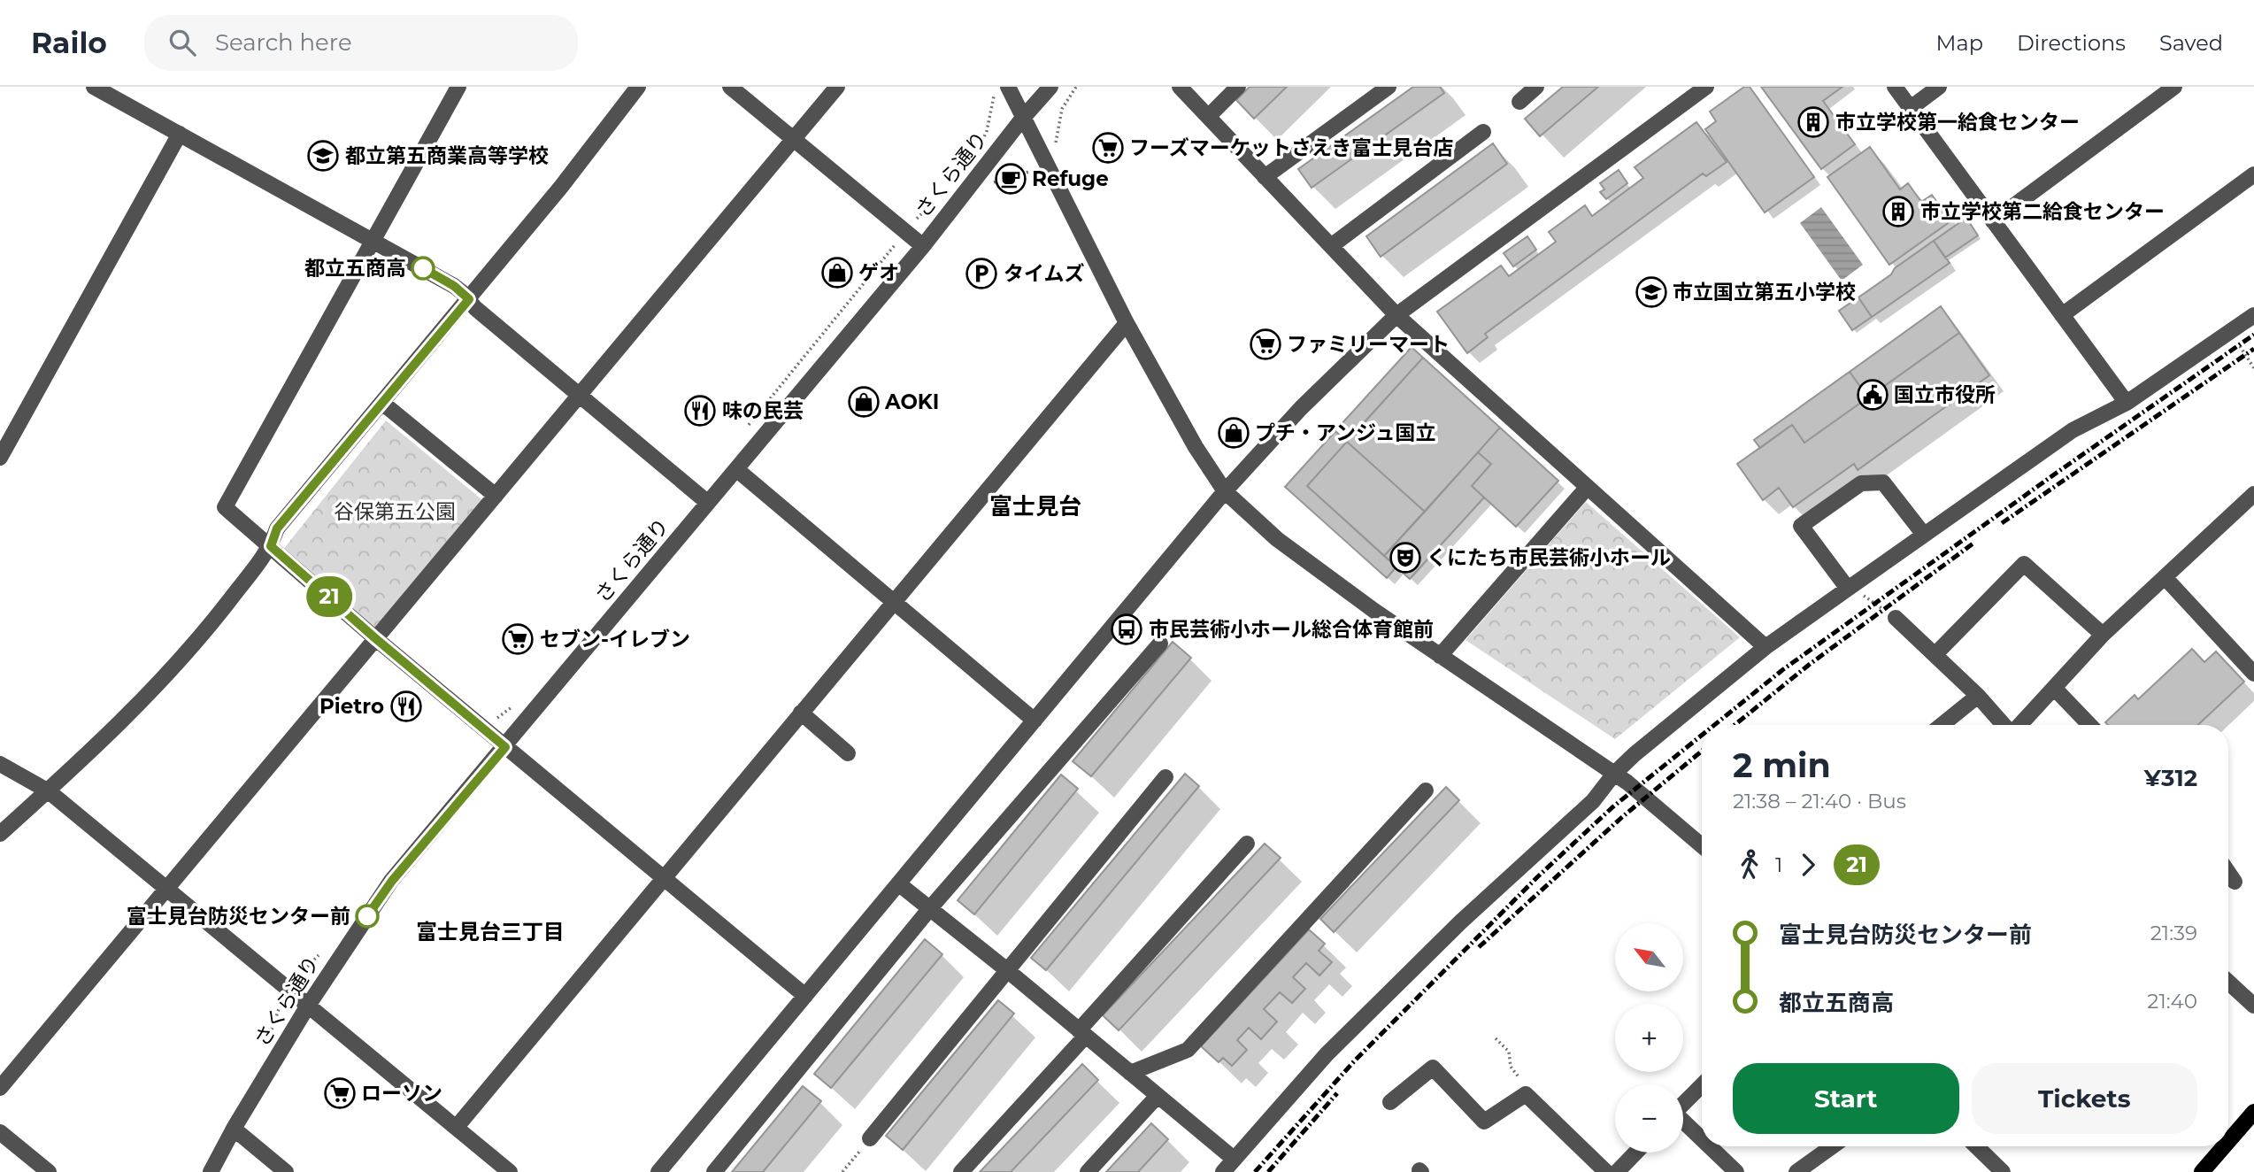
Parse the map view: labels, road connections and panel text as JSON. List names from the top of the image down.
{
  "streets": {
    "street": ["さくら通り"]
  },
  "districts": ["富士見台", "富士見台三丁目"],
  "parks": ["谷保第五公園"],
  "places": {
    "building": ["市立学校第一給食センター", "市立学校第二給食センター"],
    "supermarket": [
      "フーズマーケットさえき富士見台店",
      "ファミリーマート",
      "セブン-イレブン",
      "ローソン"
    ],
    "school or university": ["都立第五商業高等学校", "市立国立第五小学校"],
    "cafe": ["Refuge"],
    "other": ["都立五商高", "富士見台防災センター前"],
    "shop": ["ゲオ", "AOKI", "プチ・アンジュ国立"],
    "parking": ["タイムズ"],
    "public building": ["国立市役所"],
    "restaurant": ["味の民芸", "Pietro"],
    "theatre": ["くにたち市民芸術小ホール"],
    "bus stop": ["市民芸術小ホール総合体育館前"]
  },
  "lines": ["bus line 21"],
  "north": "top left",
  "page": {
    "header": "Railo",
    "search": "Search here",
    "nav": ["Map", "Directions", "Saved"],
    "on_map": "21",
    "heading": ["2 min", "21:38 – 21:40 · Bus", "¥312"],
    "legs": ["1", "21"],
    "list": [
      {
        "name": "富士見台防災センター前",
        "value": "21:39"
      },
      {
        "name": "都立五商高",
        "value": "21:40"
      }
    ],
    "map_buttons": ["+", "−"],
    "buttons": ["Start", "Tickets"]
  }
}
